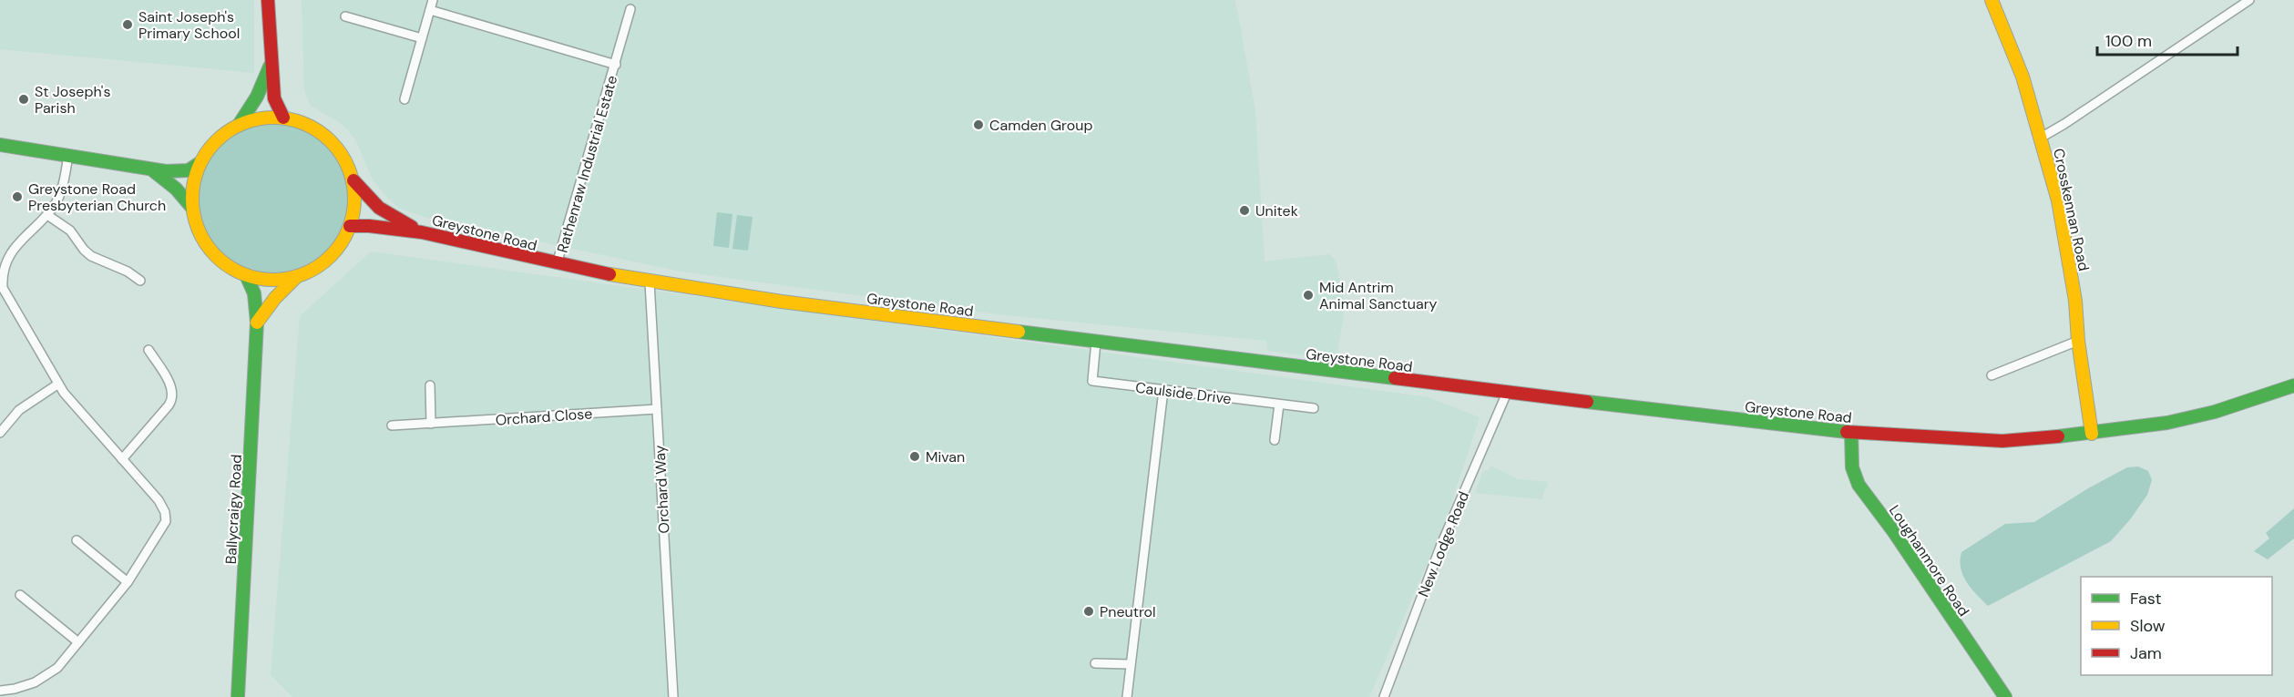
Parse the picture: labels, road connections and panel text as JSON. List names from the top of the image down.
{
  "streets": {
    "main road": [
      "Crosskennan Road",
      "Greystone Road",
      "Ballycraigy Road",
      "Loughanmore Road"
    ],
    "street": [
      "Rathenraw Industrial Estate",
      "Caulside Drive",
      "Orchard Close",
      "Orchard Way",
      "New Lodge Road"
    ]
  },
  "crossings": [
    ["Rathenraw Industrial Estate", "Greystone Road"],
    ["Crosskennan Road", "Greystone Road"],
    ["Greystone Road", "Caulside Drive"],
    ["Greystone Road", "Orchard Way"],
    ["Greystone Road", "Ballycraigy Road"],
    ["Greystone Road", "New Lodge Road"],
    ["Greystone Road", "Loughanmore Road"],
    ["Orchard Close", "Orchard Way"]
  ],
  "places": [
    "Saint Joseph's Primary School",
    "St Joseph's Parish",
    "Camden Group",
    "Greystone Road Presbyterian Church",
    "Unitek",
    "Mid Antrim Animal Sanctuary",
    "Mivan",
    "Pneutrol"
  ],
  "legend": ["Fast", "Slow", "Jam"],
  "scale_bar": "100 m"
}
